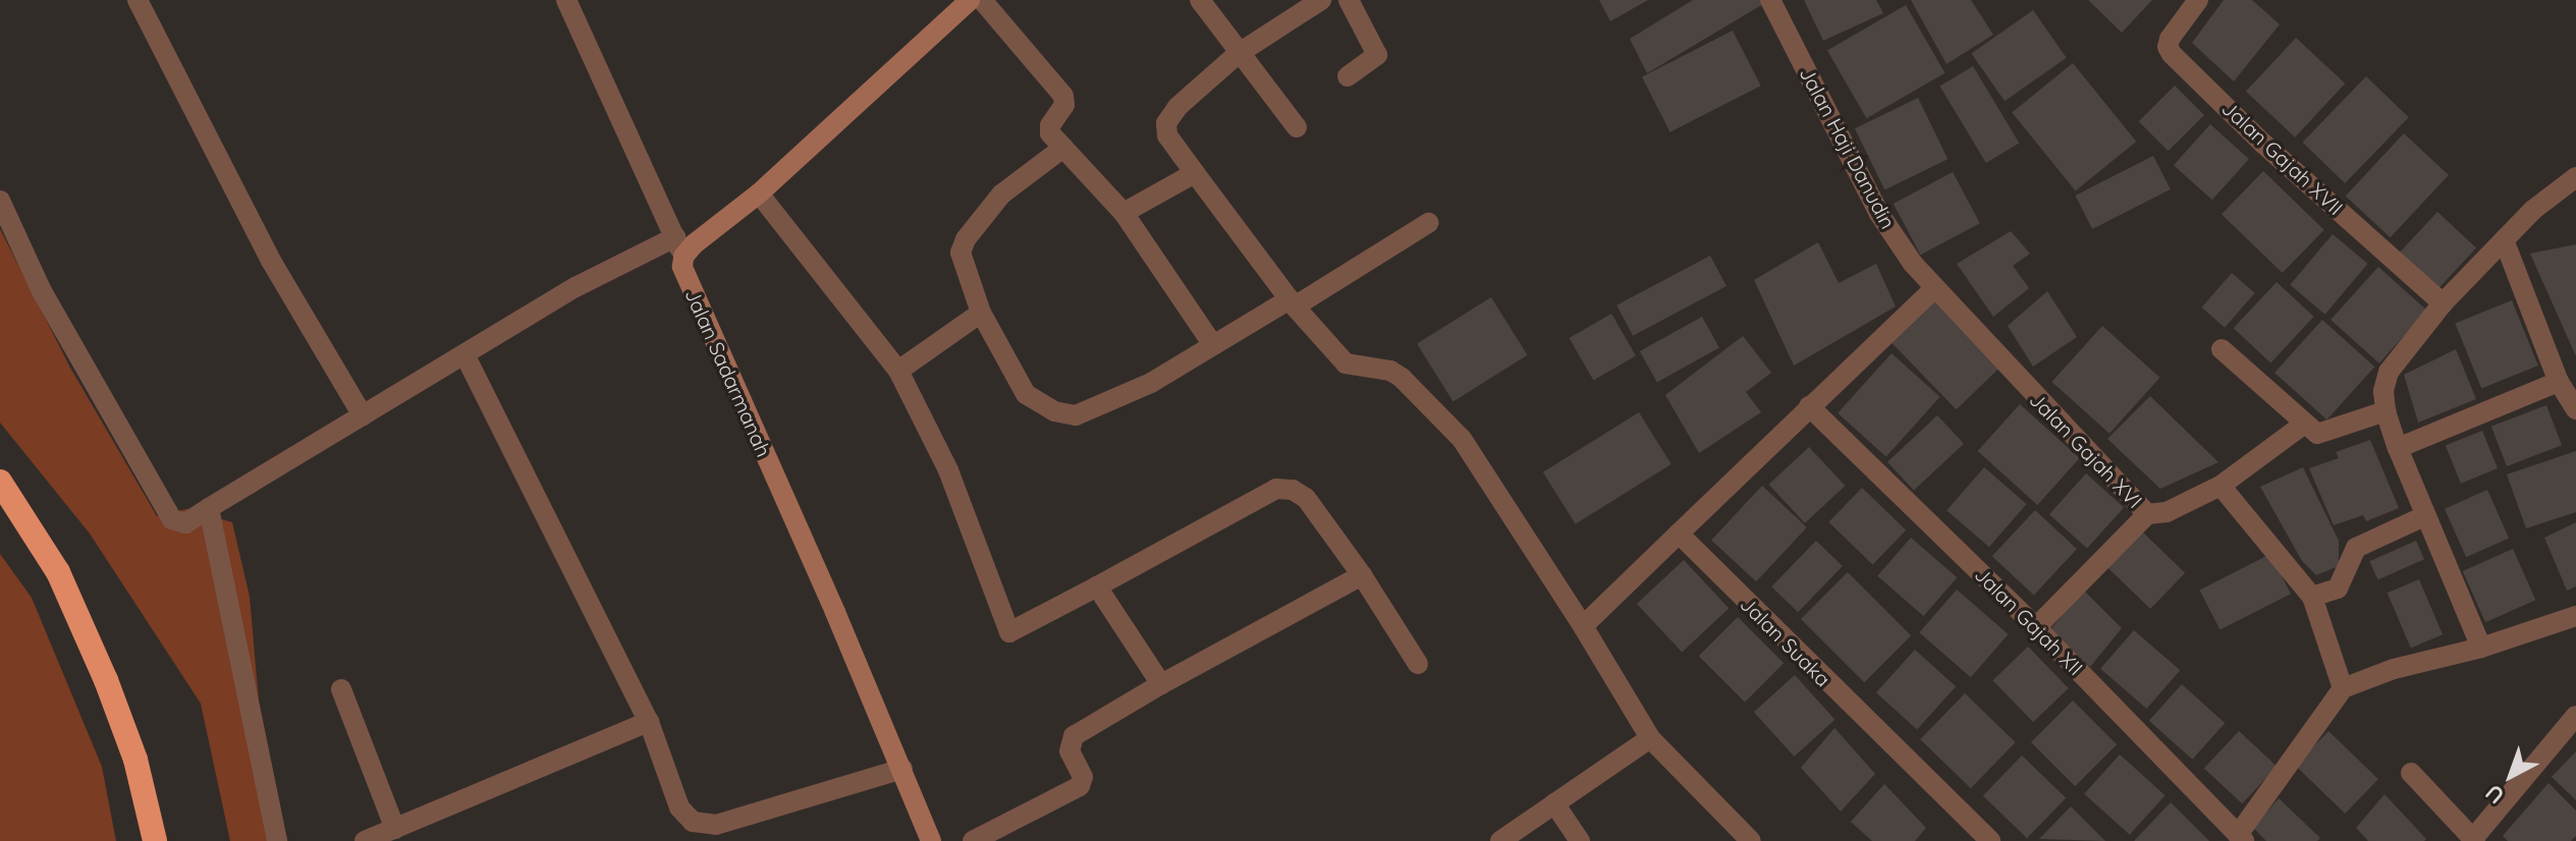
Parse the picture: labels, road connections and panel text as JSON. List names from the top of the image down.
{
  "streets": {
    "main road": ["Jalan Sadarmanah"],
    "street": [
      "Jalan Haji Danudin",
      "Jalan Gajah XVII",
      "Jalan Gajah XVI",
      "Jalan Gajah XII",
      "Jalan Suaka"
    ]
  },
  "crossings": [
    ["Jalan Haji Danudin", "Jalan Gajah XVI"]
  ],
  "north": "bottom left"
}
